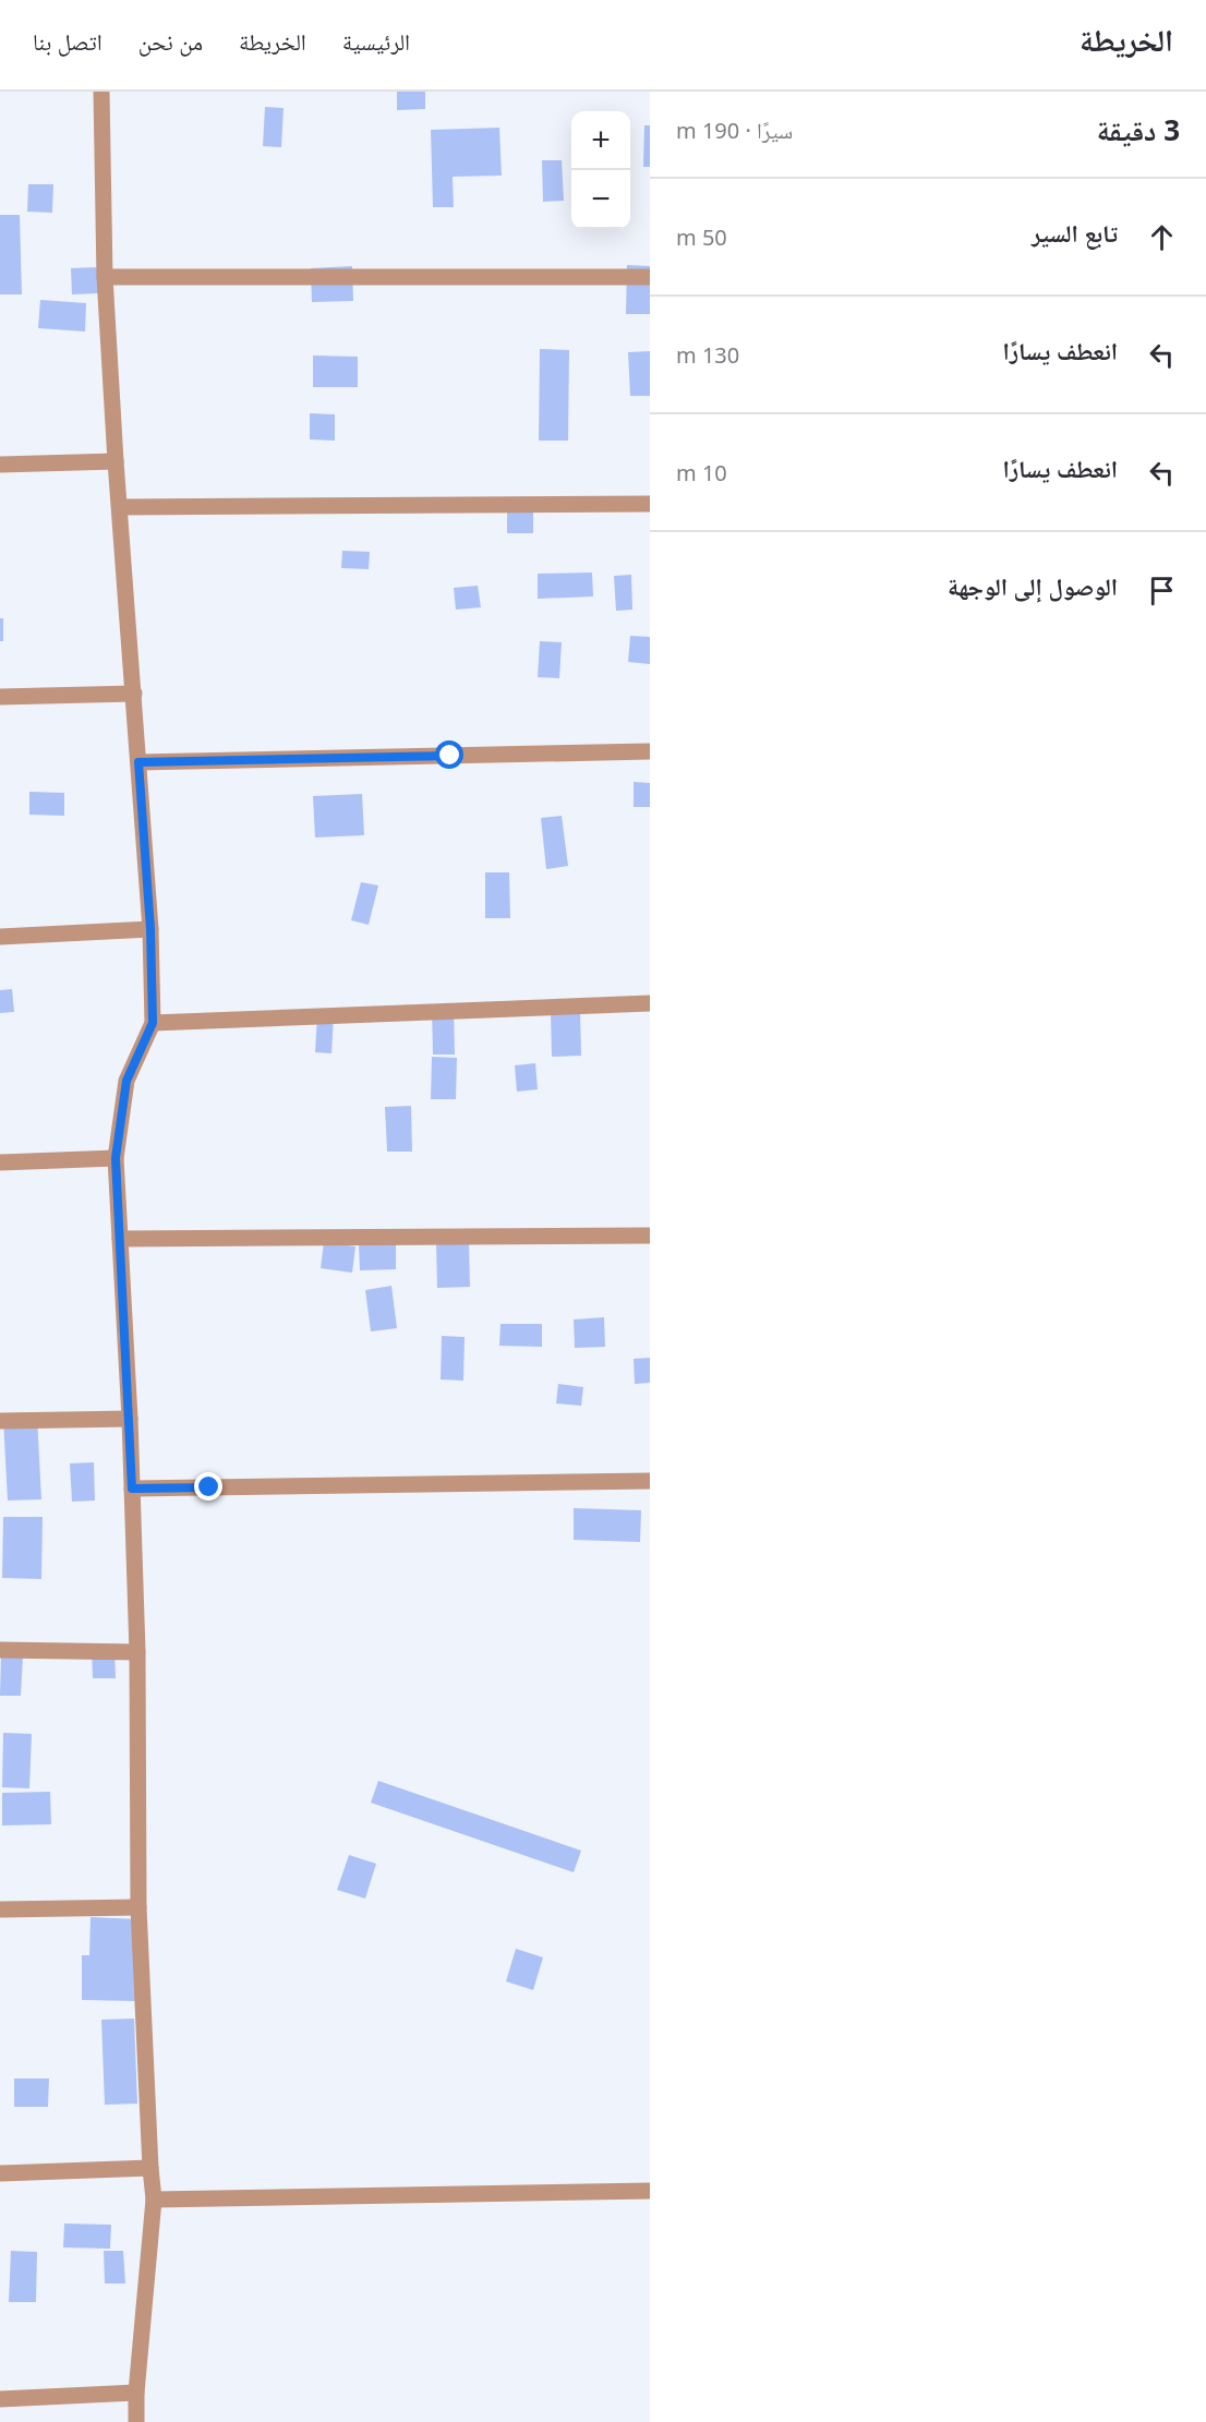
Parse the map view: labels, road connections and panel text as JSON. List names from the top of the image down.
{
  "page": {
    "header": "الخريطة",
    "nav": [
      "الرئيسية",
      "الخريطة",
      "من نحن",
      "اتصل بنا"
    ],
    "heading": ["3 دقيقة", "سيرًا · 190 m"],
    "map_buttons": ["+", "−"],
    "list": [
      ["تابع السير", "50 m"],
      ["انعطف يسارًا", "130 m"],
      ["انعطف يسارًا", "10 m"],
      "الوصول إلى الوجهة"
    ]
  }
}
